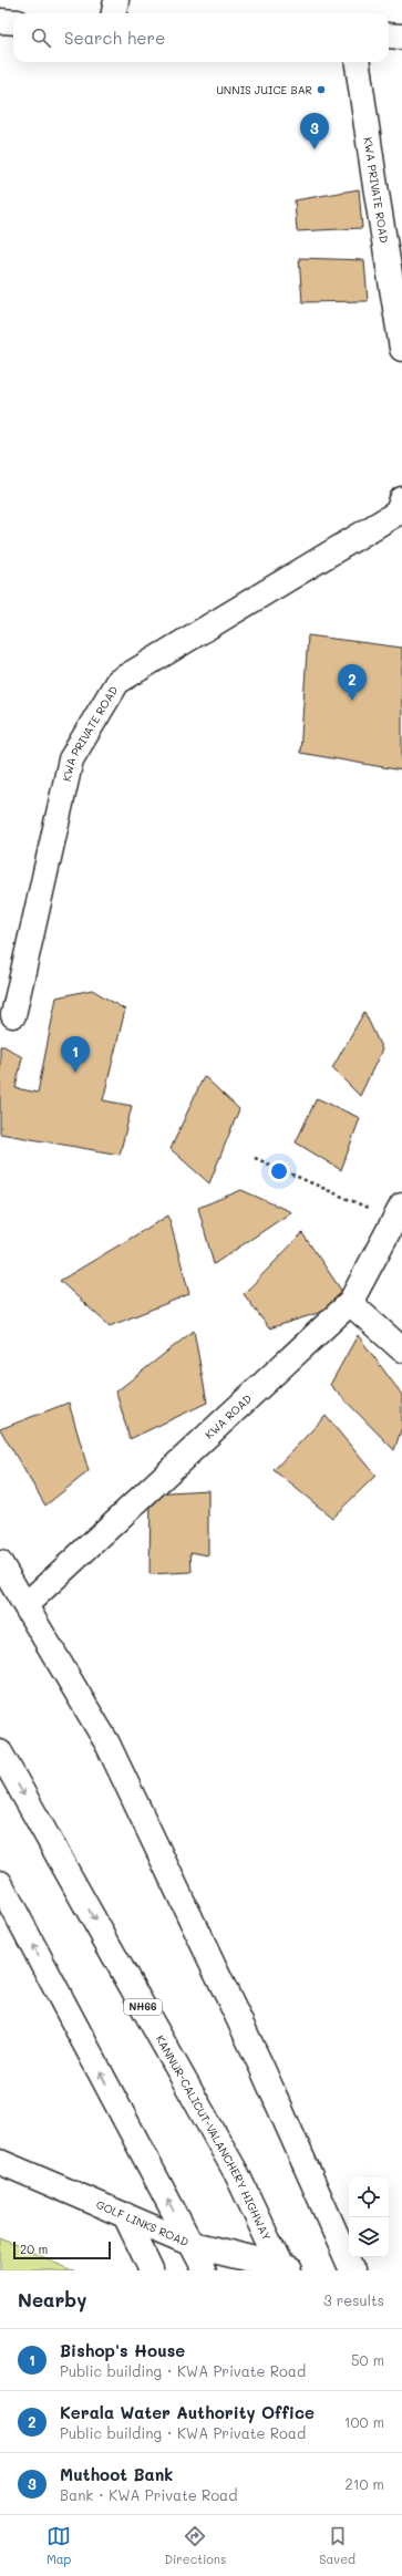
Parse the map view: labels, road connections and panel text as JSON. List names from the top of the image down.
{
  "streets": {
    "main road": [
      "KWA PRIVATE ROAD",
      "KWA ROAD",
      "NH66",
      "KANNUR-CALICUT-VALANCHERY HIGHWAY",
      "GOLF LINKS ROAD"
    ]
  },
  "crossings": [
    ["KANNUR-CALICUT-VALANCHERY HIGHWAY", "GOLF LINKS ROAD"]
  ],
  "places": ["UNNIS JUICE BAR"],
  "scale_bar": "20 m",
  "page": {
    "search": "Search here",
    "pins": ["3", "2", "1"],
    "scale": "20 m",
    "heading": ["Nearby", "3 results"],
    "list": [
      {
        "mark": "1",
        "name": "Bishop's House",
        "note": "Public building · KWA Private Road",
        "value": "50 m"
      },
      {
        "mark": "2",
        "name": "Kerala Water Authority Office",
        "note": "Public building · KWA Private Road",
        "value": "100 m"
      },
      {
        "mark": "3",
        "name": "Muthoot Bank",
        "note": "Bank · KWA Private Road",
        "value": "210 m"
      }
    ],
    "nav": ["Map", "Directions", "Saved"]
  }
}
